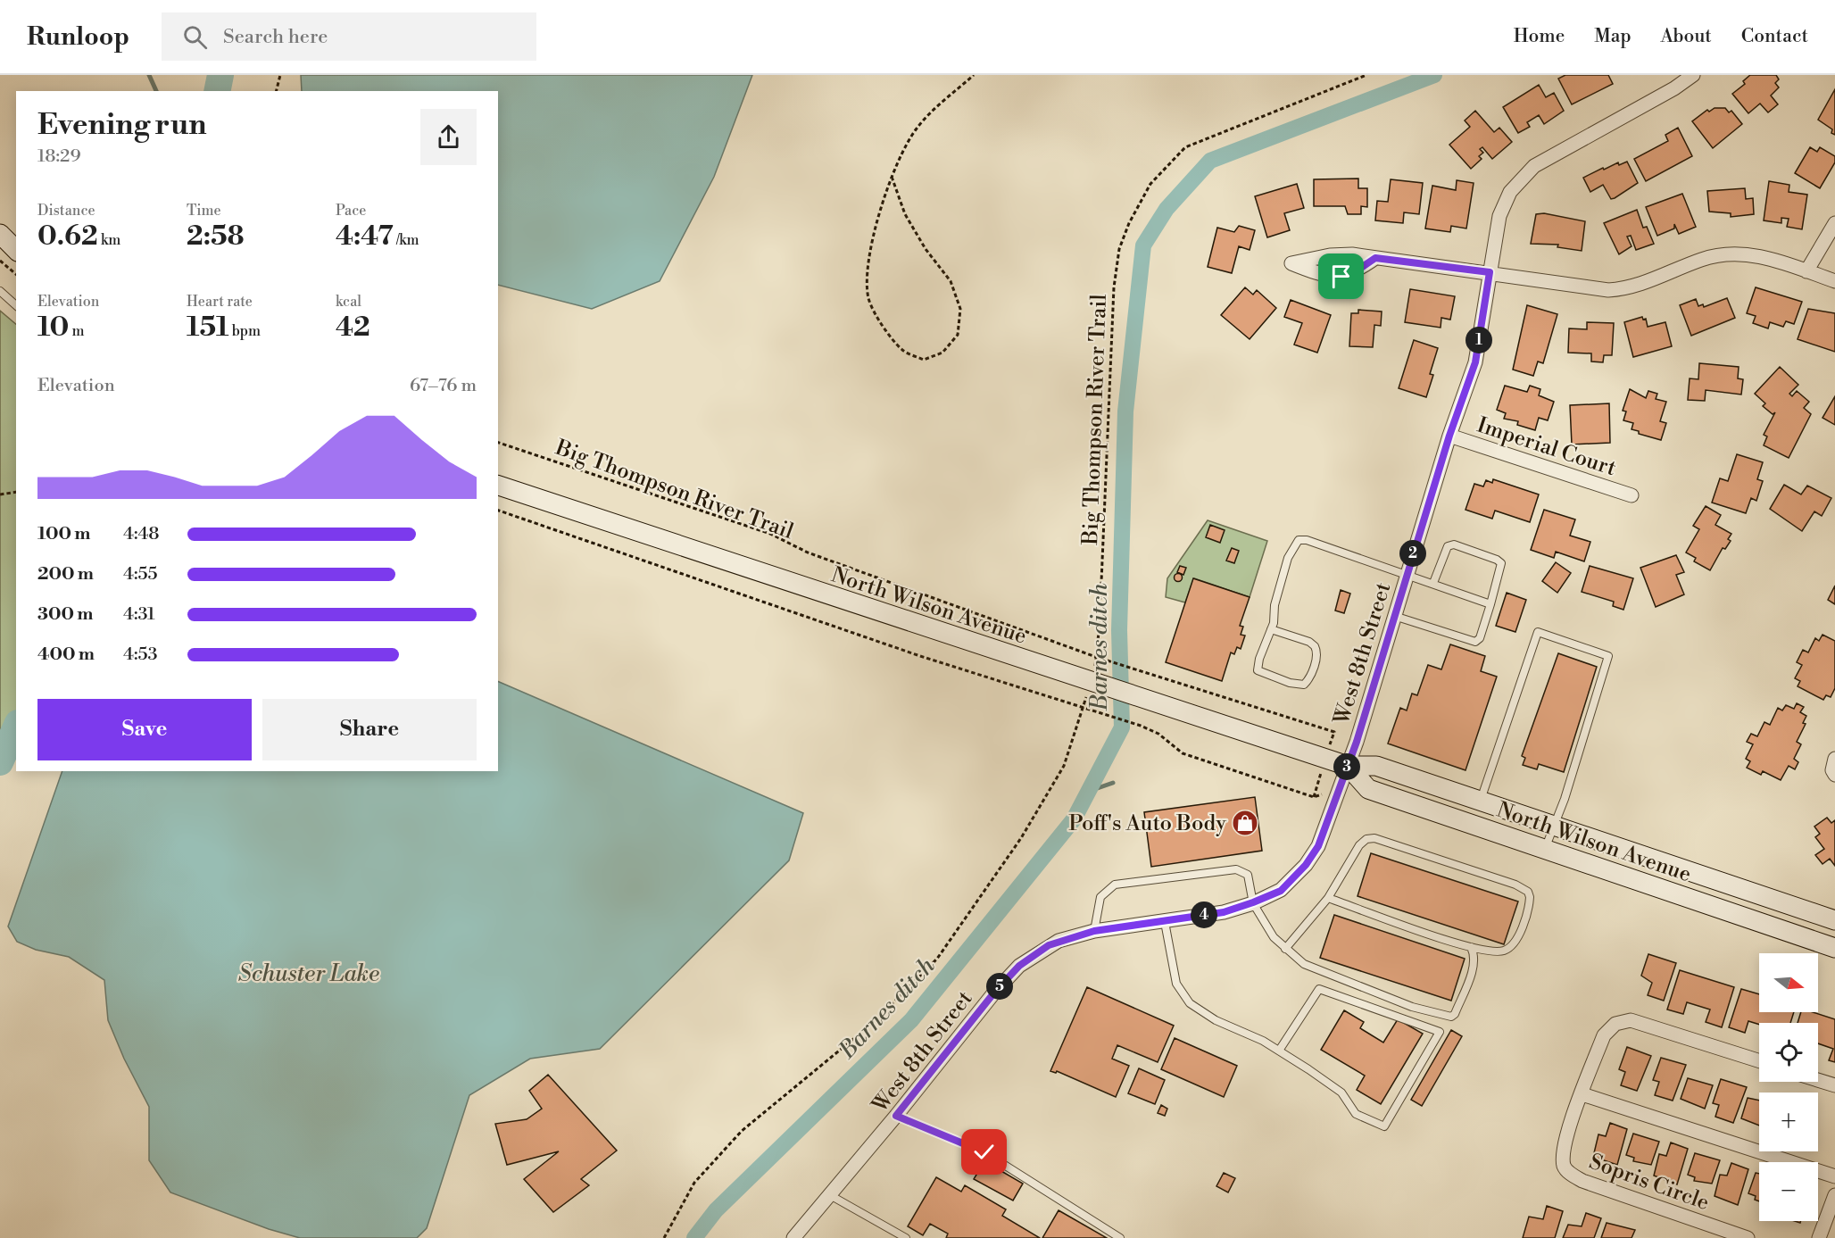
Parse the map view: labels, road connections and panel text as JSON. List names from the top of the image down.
{
  "streets": {
    "main road": ["North Wilson Avenue"],
    "street": ["Imperial Court", "West 8th Street", "Sopris Circle"],
    "path": ["Big Thompson River Trail"]
  },
  "crossings": [
    ["Imperial Court", "West 8th Street"],
    ["North Wilson Avenue", "West 8th Street"]
  ],
  "water": ["Barnes ditch", "Schuster Lake"],
  "places": {
    "shop": ["Poff's Auto Body"]
  },
  "north": "right",
  "page": {
    "header": "Runloop",
    "search": "Search here",
    "nav": [
      "Home",
      "Map",
      "About",
      "Contact"
    ],
    "heading": ["Evening run", "18:29"],
    "stats": [
      ["Distance", "0.62 km"],
      ["Time", "2:58"],
      ["Pace", "4:47 /km"],
      ["Elevation", "10 m"],
      ["Heart rate", "151 bpm"],
      ["kcal", "42"]
    ],
    "pins": [
      "1",
      "2",
      "3",
      "4",
      "5"
    ],
    "chart": ["Elevation", "67–76 m"],
    "list": [
      {
        "name": "100 m",
        "note": "4:48"
      },
      {
        "name": "200 m",
        "note": "4:55"
      },
      {
        "name": "300 m",
        "note": "4:31"
      },
      {
        "name": "400 m",
        "note": "4:53"
      }
    ],
    "buttons": ["Save", "Share"],
    "map_buttons": ["+", "−"]
  }
}
